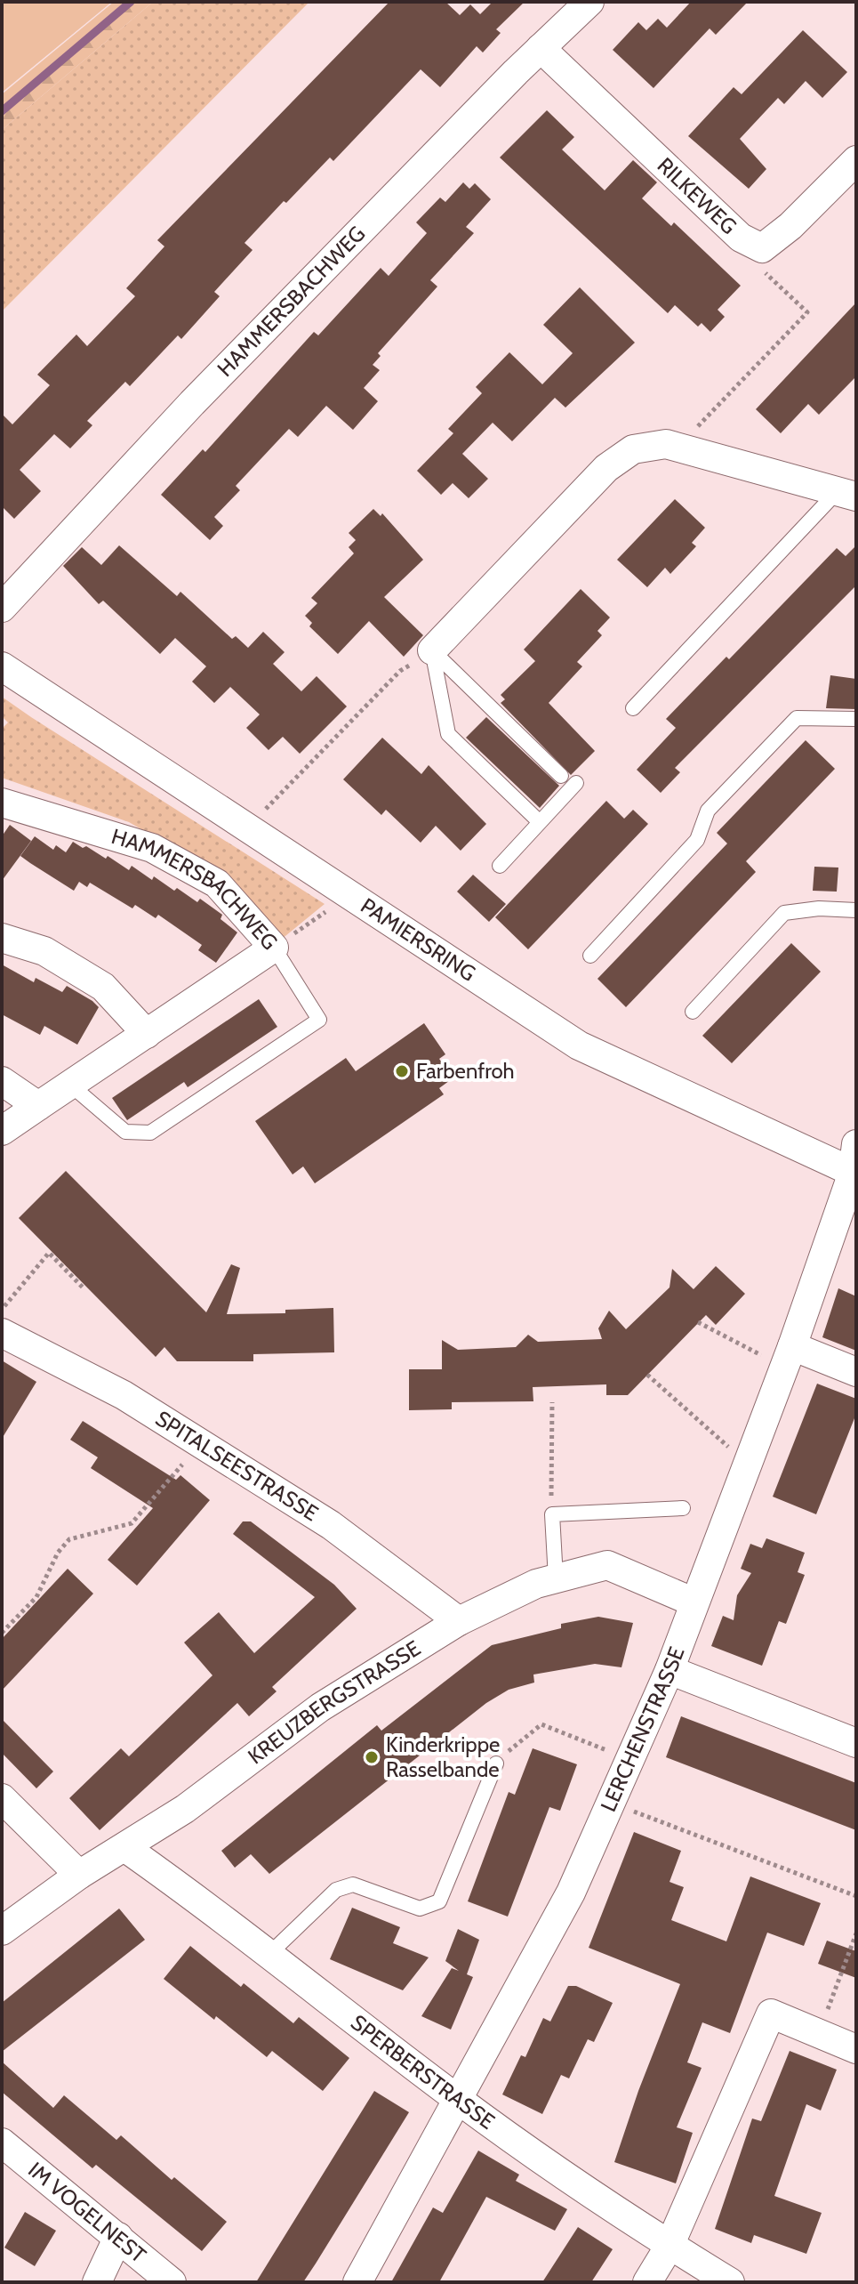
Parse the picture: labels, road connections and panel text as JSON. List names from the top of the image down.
{
  "streets": {
    "street": [
      "RILKEWEG",
      "HAMMERSBACHWEG",
      "PAMIERSRING",
      "SPITALSEESTRASSE",
      "KREUZBERGSTRASSE",
      "LERCHENSTRASSE",
      "SPERBERSTRASSE",
      "IM VOGELNEST"
    ]
  },
  "crossings": [
    ["RILKEWEG", "HAMMERSBACHWEG"],
    ["PAMIERSRING", "LERCHENSTRASSE"],
    ["SPITALSEESTRASSE", "KREUZBERGSTRASSE"],
    ["KREUZBERGSTRASSE", "LERCHENSTRASSE"],
    ["KREUZBERGSTRASSE", "SPERBERSTRASSE"],
    ["LERCHENSTRASSE", "SPERBERSTRASSE"]
  ],
  "places": ["Farbenfroh", "Kinderkrippe Rasselbande"]
}
